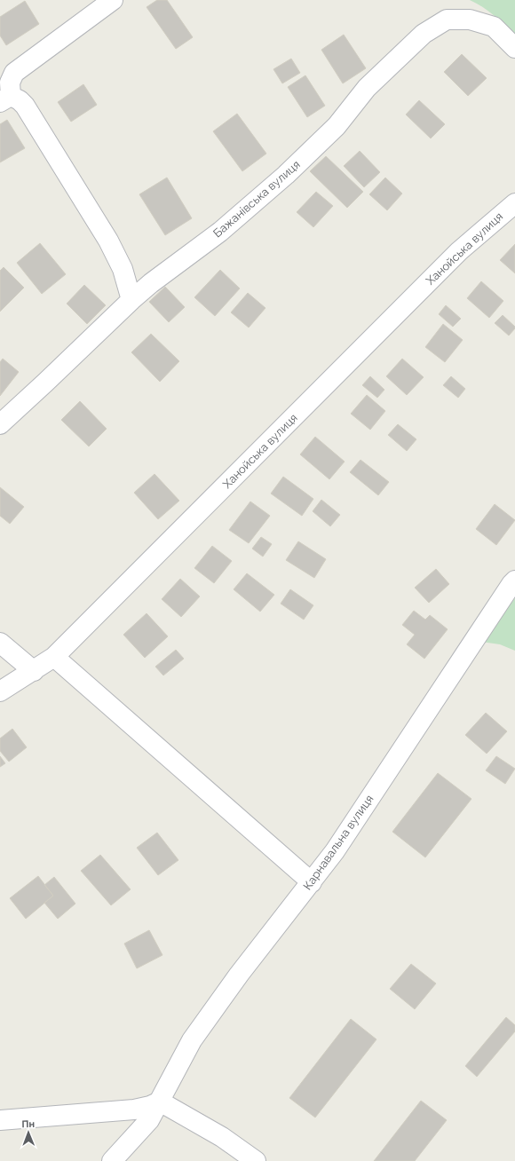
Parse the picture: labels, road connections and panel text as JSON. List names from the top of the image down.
{
  "streets": {
    "street": ["Бажанівська вулиця", "Ханойська вулиця", "Карнавальна вулиця"]
  },
  "north": "top"
}
